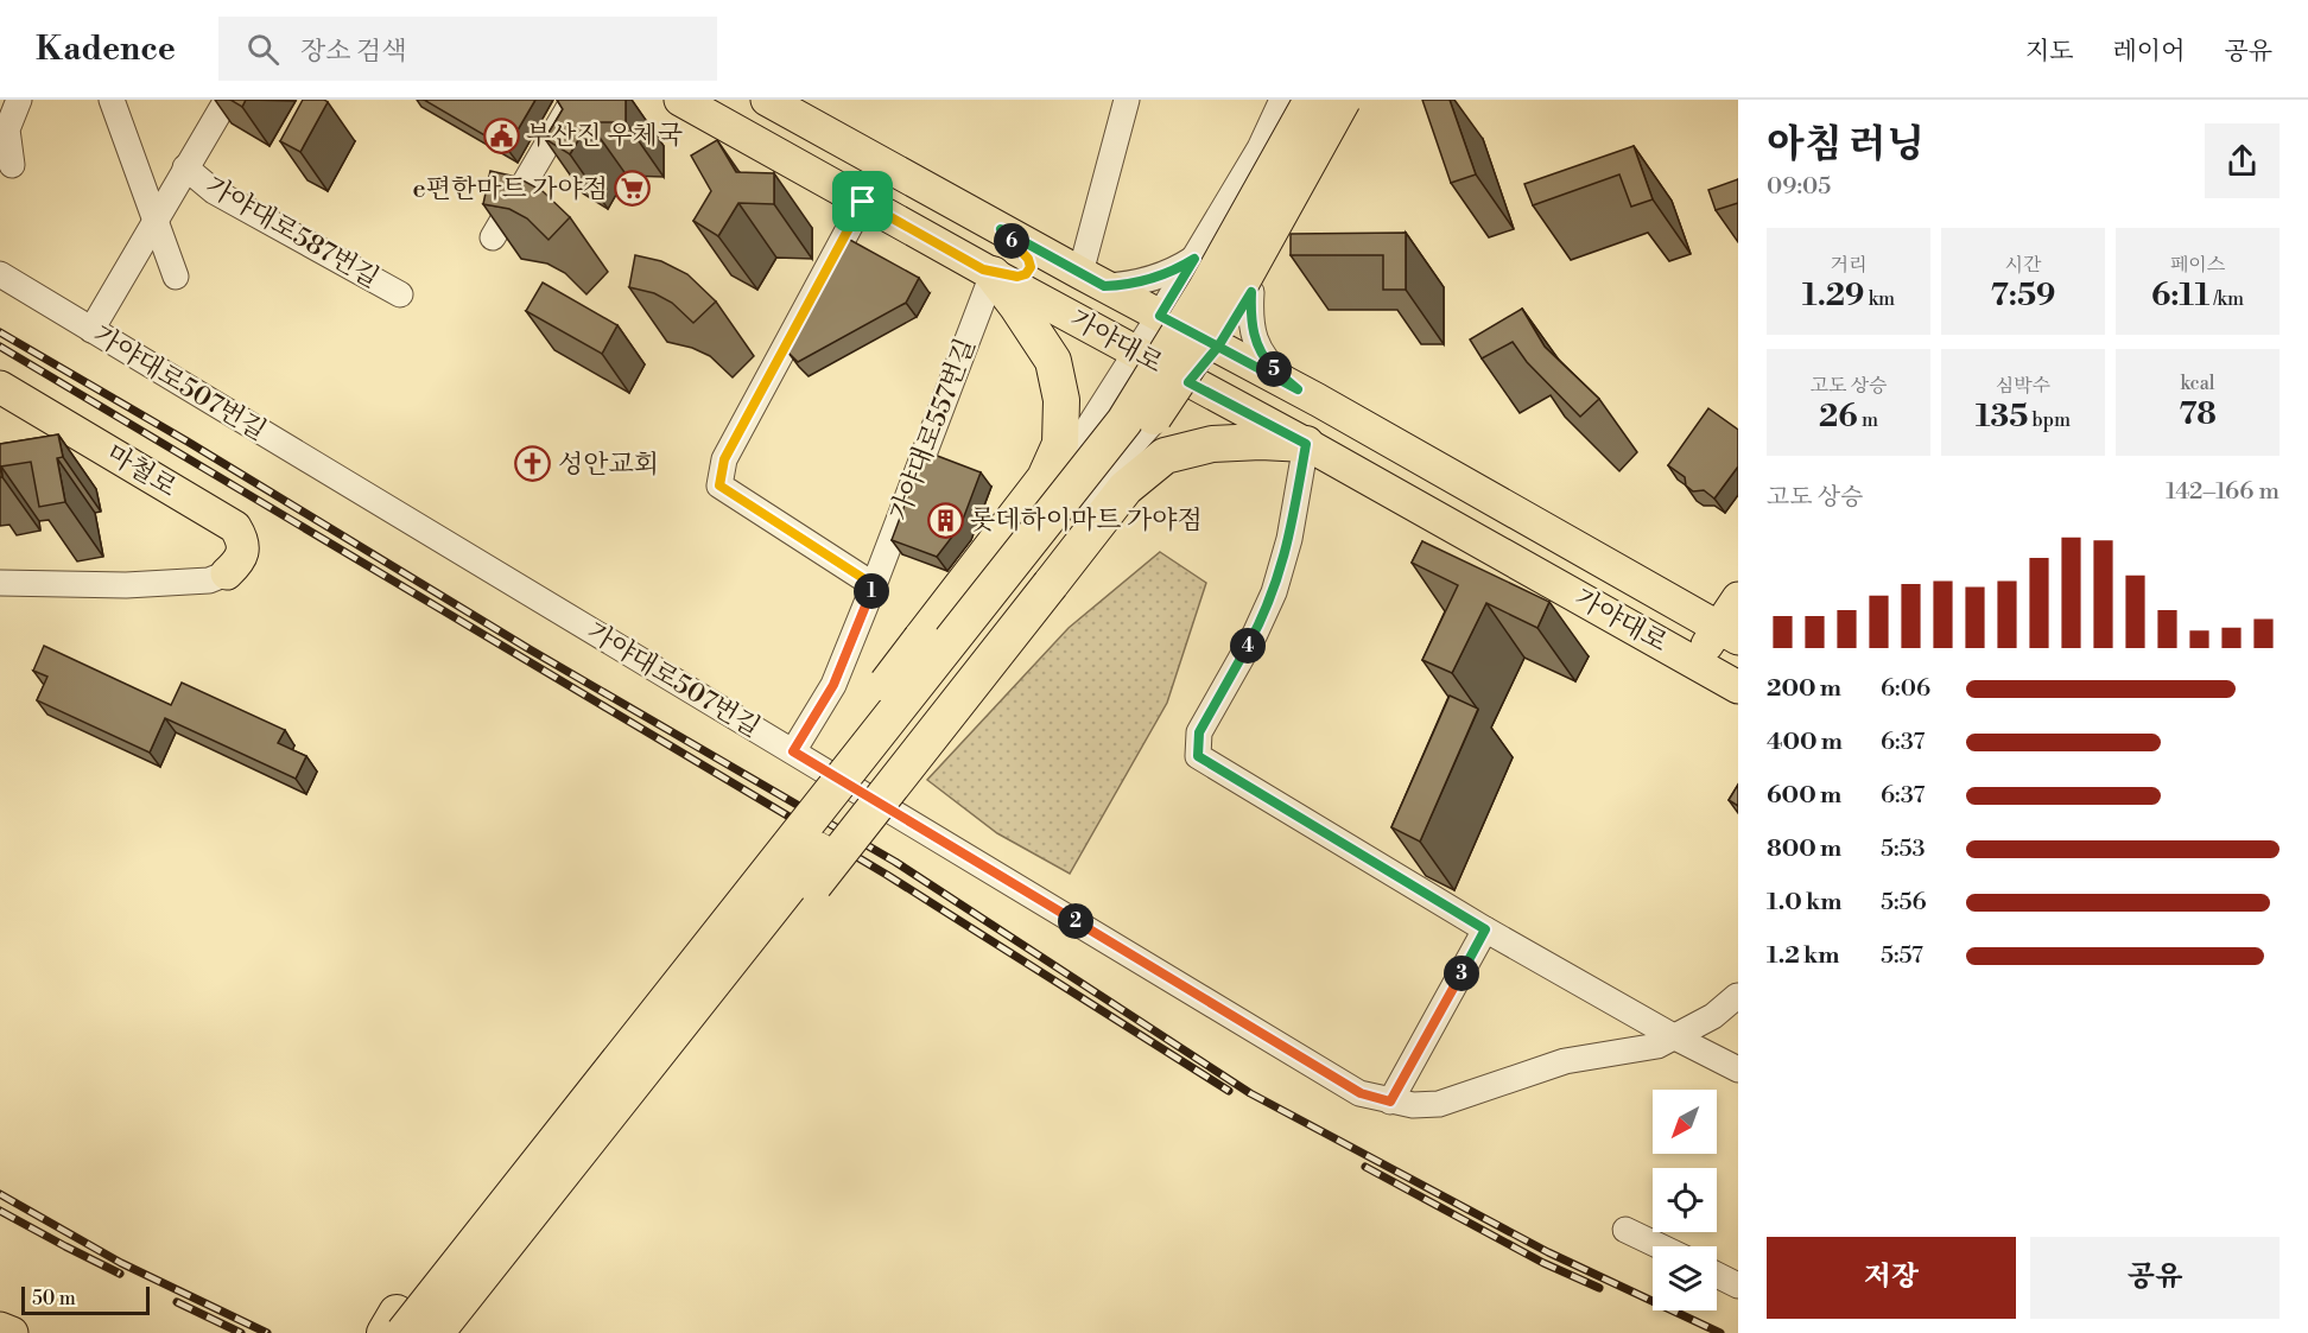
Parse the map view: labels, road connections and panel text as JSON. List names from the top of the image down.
{
  "streets": {
    "main road": ["가야대로", "마철로"],
    "street": ["가야대로587번길", "가야대로507번길", "가야대로557번길"]
  },
  "crossings": [
    ["가야대로587번길", "가야대로507번길"],
    ["가야대로", "가야대로557번길"],
    ["가야대로507번길", "가야대로557번길"]
  ],
  "places": {
    "public building": ["부산진 우체국"],
    "supermarket": ["e편한마트 가야점"],
    "church": ["성안교회"],
    "building": ["롯데하이마트 가야점"]
  },
  "scale_bar": "50 m",
  "north": "bottom left",
  "page": {
    "header": "Kadence",
    "search": "장소 검색",
    "nav": ["지도", "레이어", "공유"],
    "heading": ["아침 러닝", "09:05"],
    "stats": [
      ["거리", "1.29 km"],
      ["시간", "7:59"],
      ["페이스", "6:11 /km"],
      ["고도 상승", "26 m"],
      ["심박수", "135 bpm"],
      ["kcal", "78"]
    ],
    "pins": [
      "6",
      "5",
      "1",
      "4",
      "2",
      "3"
    ],
    "chart": ["고도 상승", "142–166 m"],
    "list": [
      {
        "name": "200 m",
        "note": "6:06"
      },
      {
        "name": "400 m",
        "note": "6:37"
      },
      {
        "name": "600 m",
        "note": "6:37"
      },
      {
        "name": "800 m",
        "note": "5:53"
      },
      {
        "name": "1.0 km",
        "note": "5:56"
      },
      {
        "name": "1.2 km",
        "note": "5:57"
      }
    ],
    "buttons": ["저장", "공유"],
    "scale": "50 m"
  }
}
